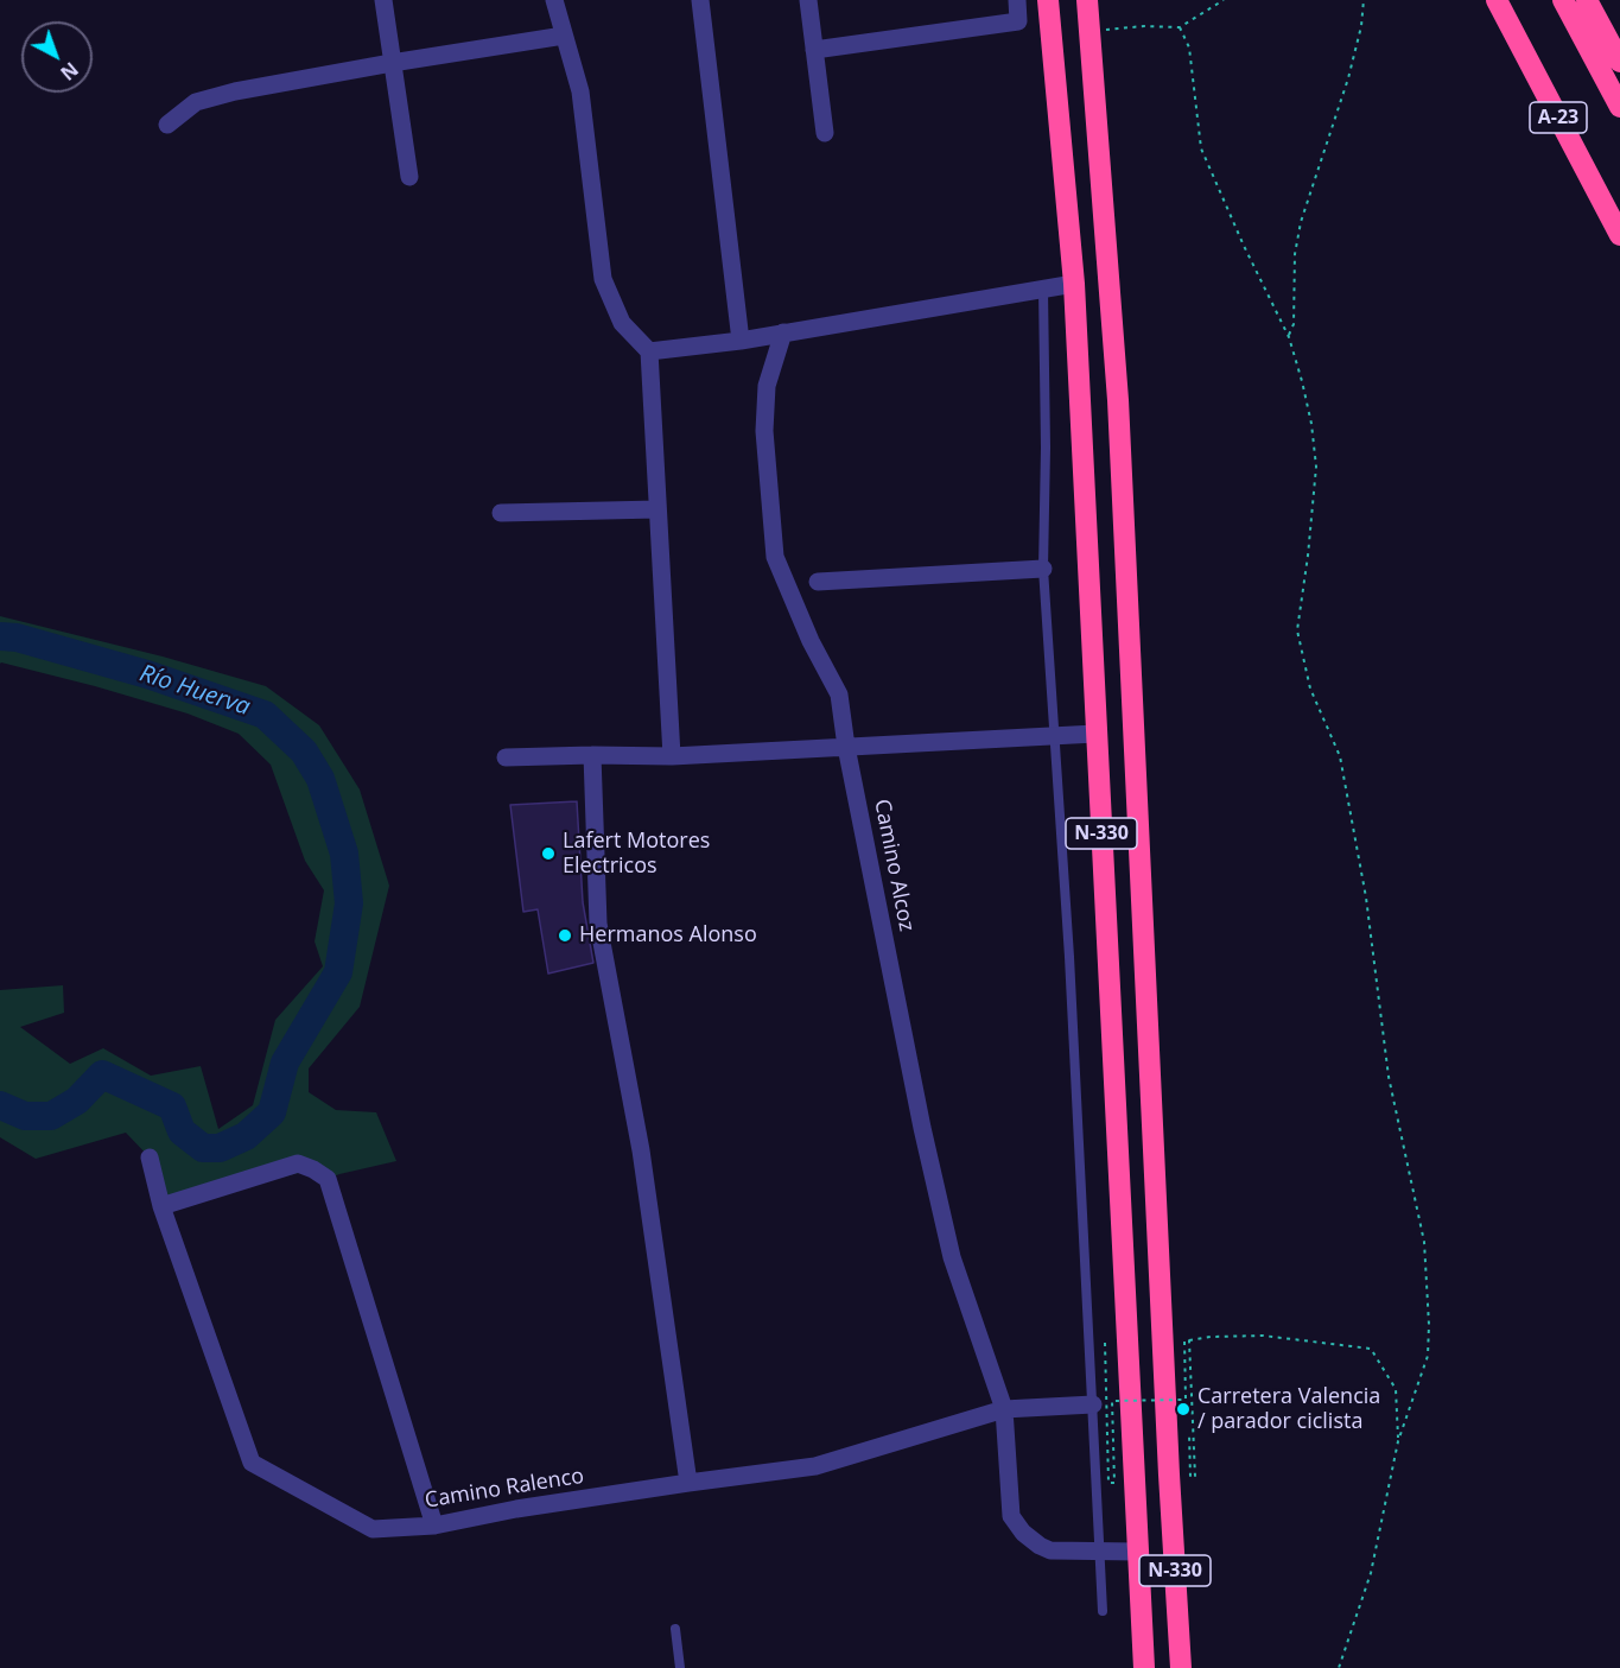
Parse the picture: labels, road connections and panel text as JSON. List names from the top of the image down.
{
  "streets": {
    "highway": ["A-23", "N-330"],
    "street": ["Camino Alcoz", "Camino Ralenco"]
  },
  "crossings": [
    ["N-330", "Camino Alcoz"],
    ["Camino Alcoz", "Camino Ralenco"]
  ],
  "water": ["Río Huerva"],
  "places": ["Lafert Motores Electricos", "Hermanos Alonso", "Carretera Valencia / parador ciclista"],
  "north": "bottom right"
}
